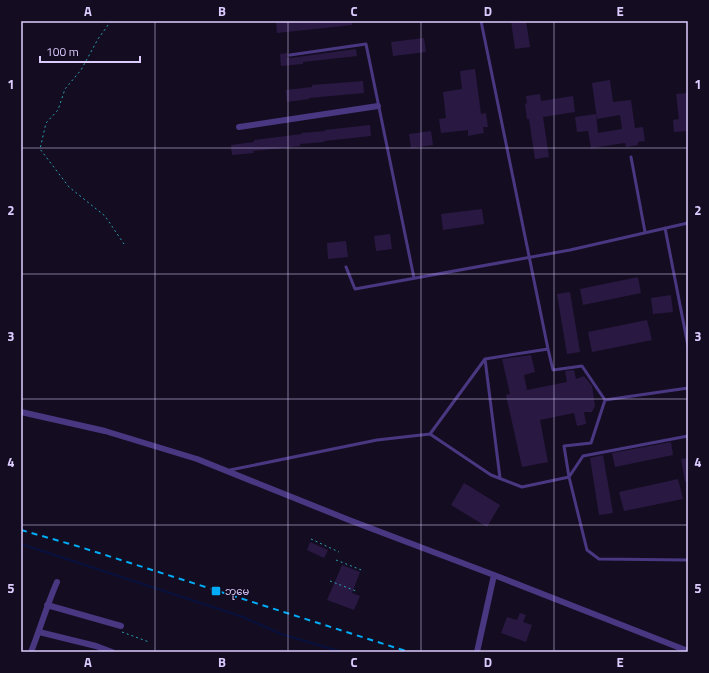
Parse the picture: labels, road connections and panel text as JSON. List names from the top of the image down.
{
  "places": {
    "transit": ["ဘုမေ"]
  },
  "scale_bar": "100 m",
  "grid": {
    "columns": [
      "A",
      "B",
      "C",
      "D",
      "E"
    ],
    "rows": [
      "1",
      "2",
      "3",
      "4",
      "5"
    ]
  }
}
